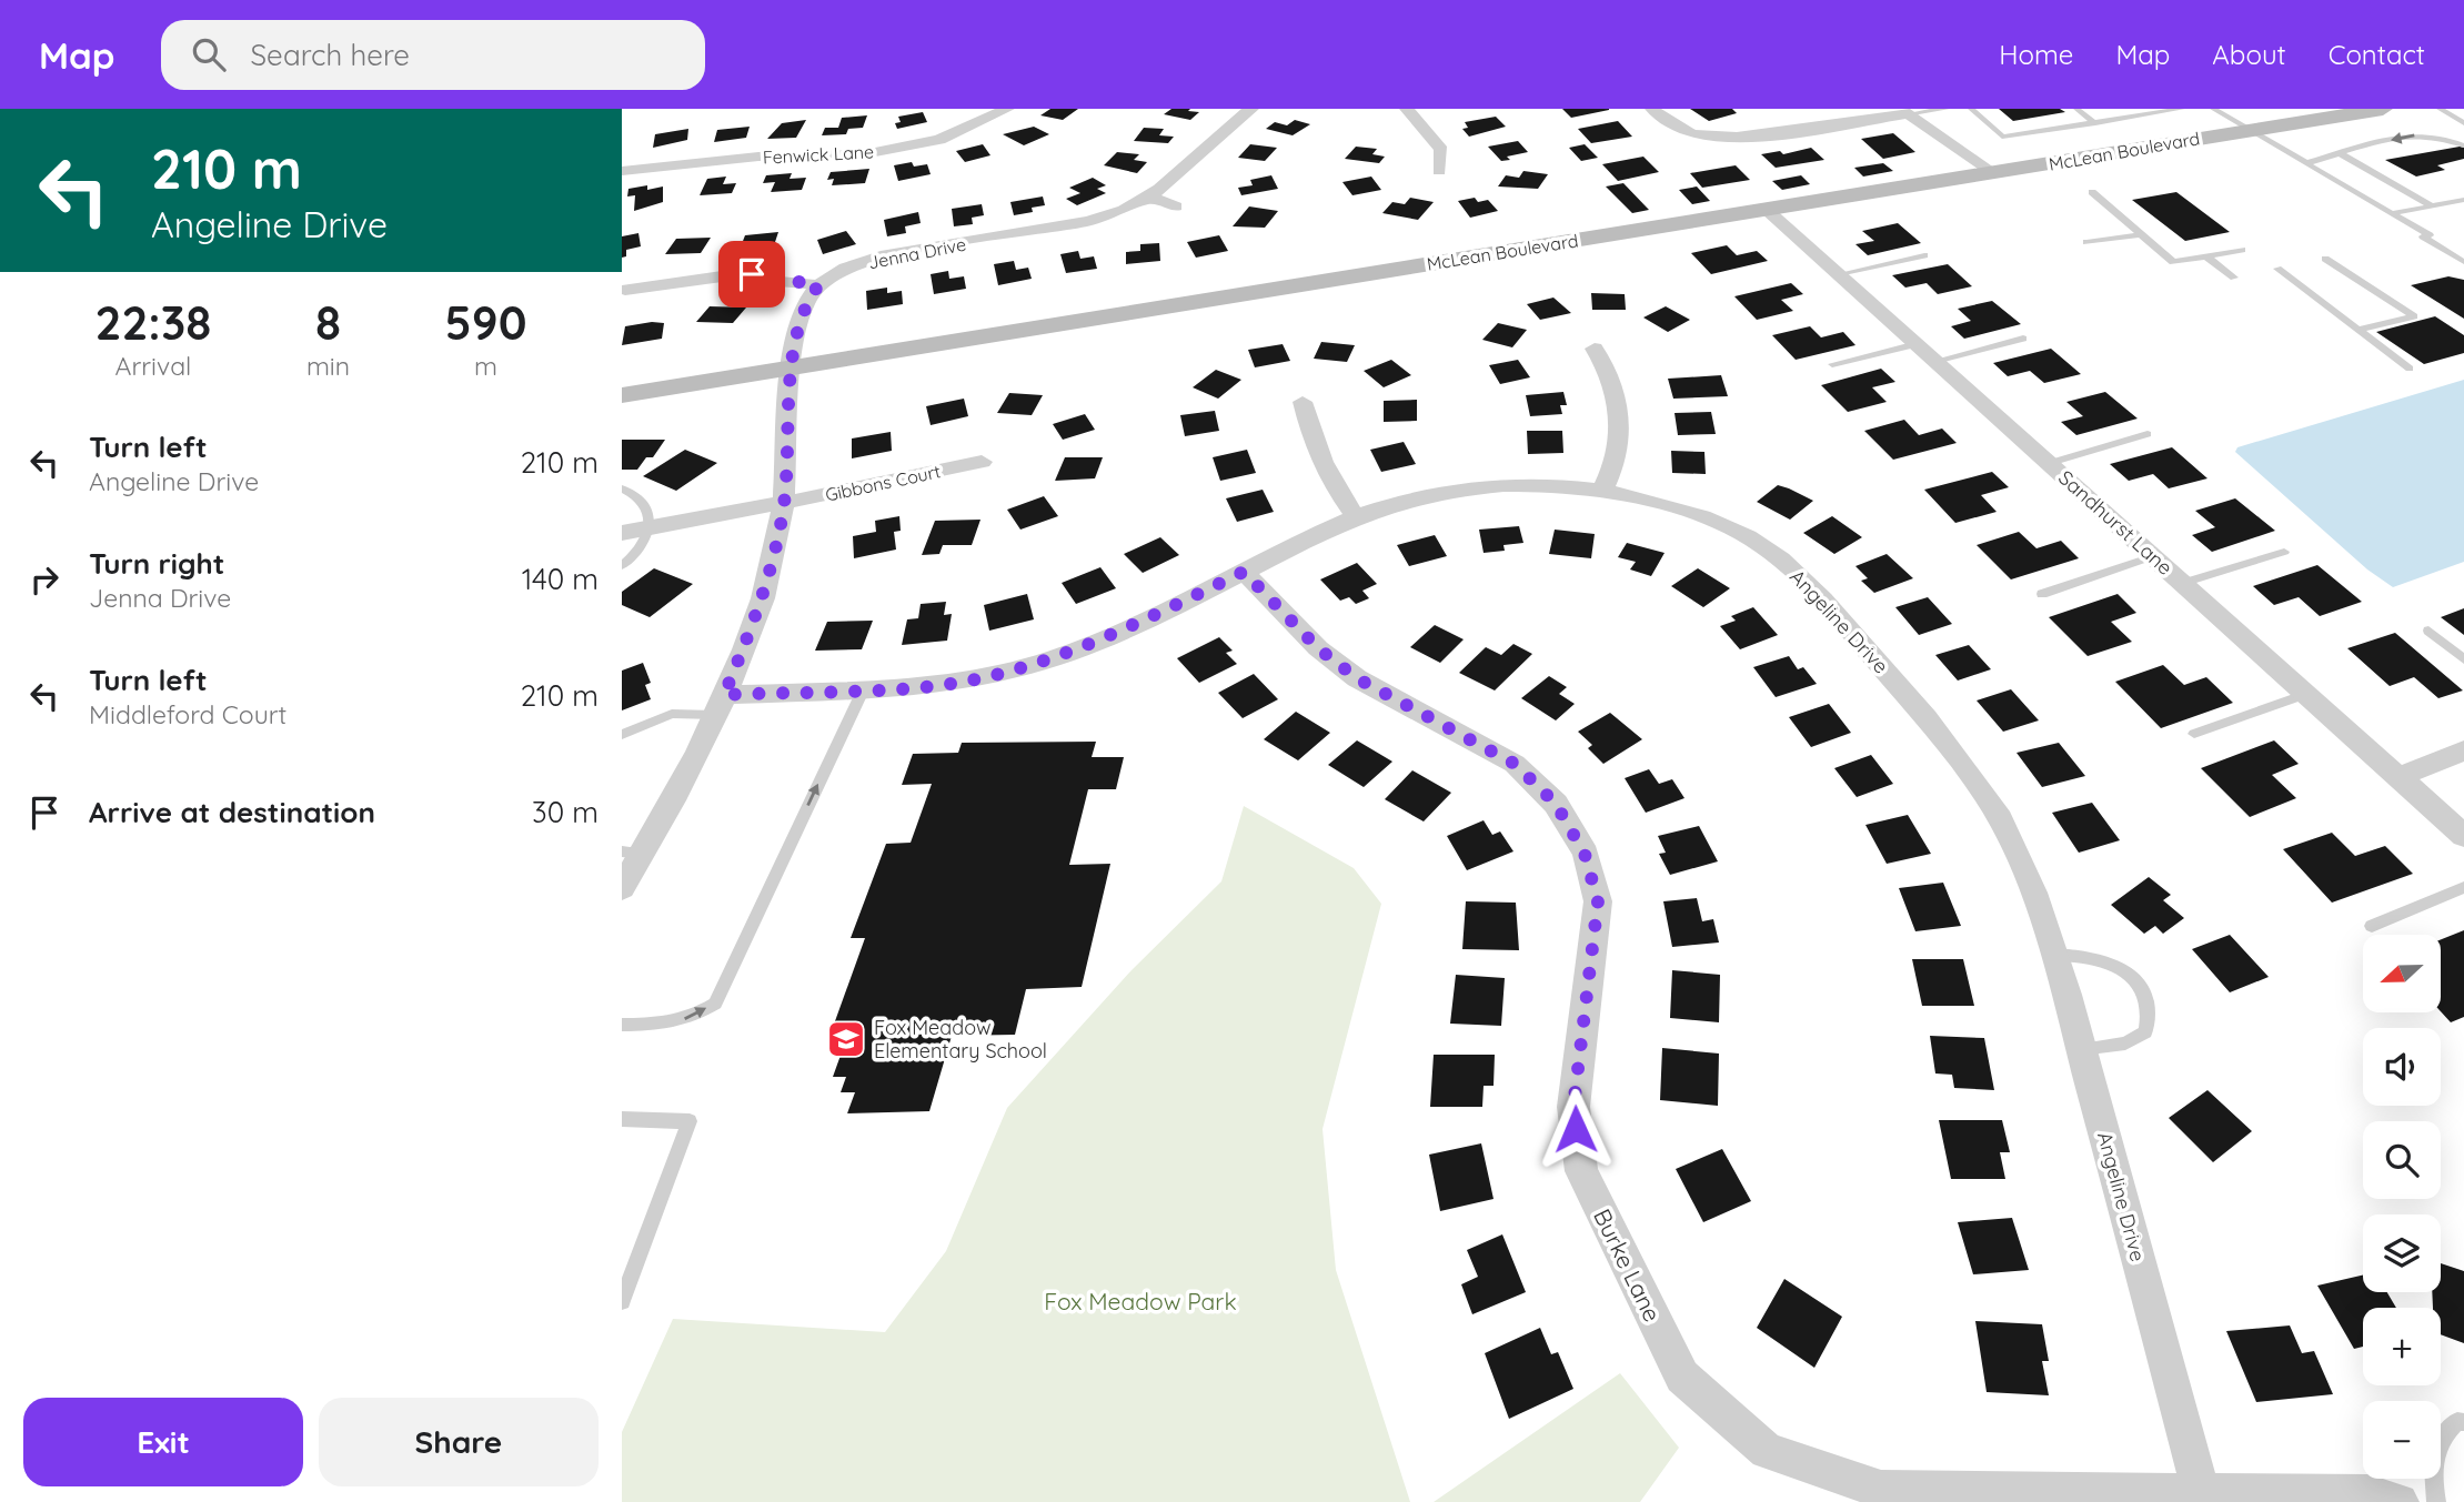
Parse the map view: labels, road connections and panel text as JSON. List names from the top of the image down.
{
  "streets": {
    "main road": ["McLean Boulevard"],
    "street": [
      "Fenwick Lane",
      "Jenna Drive",
      "Gibbons Court",
      "Sandhurst Lane",
      "Angeline Drive",
      "Burke Lane"
    ]
  },
  "crossings": [
    ["McLean Boulevard", "Jenna Drive"],
    ["McLean Boulevard", "Sandhurst Lane"],
    ["Jenna Drive", "Gibbons Court"],
    ["Jenna Drive", "Angeline Drive"],
    ["Angeline Drive", "Burke Lane"]
  ],
  "parks": ["Fox Meadow Park"],
  "places": {
    "school or university": ["Fox Meadow Elementary School"]
  },
  "north": "left",
  "page": {
    "header": "Map",
    "search": "Search here",
    "nav": [
      "Home",
      "Map",
      "About",
      "Contact"
    ],
    "turn": ["210 m", "Angeline Drive"],
    "eta": [
      "22:38",
      "Arrival",
      "8",
      "min",
      "590",
      "m"
    ],
    "list": [
      {
        "name": "Turn left",
        "note": "Angeline Drive",
        "value": "210 m"
      },
      {
        "name": "Turn right",
        "note": "Jenna Drive",
        "value": "140 m"
      },
      {
        "name": "Turn left",
        "note": "Middleford Court",
        "value": "210 m"
      },
      {
        "name": "Arrive at destination",
        "value": "30 m"
      }
    ],
    "map_buttons": ["+", "−"],
    "buttons": ["Exit", "Share"]
  }
}
